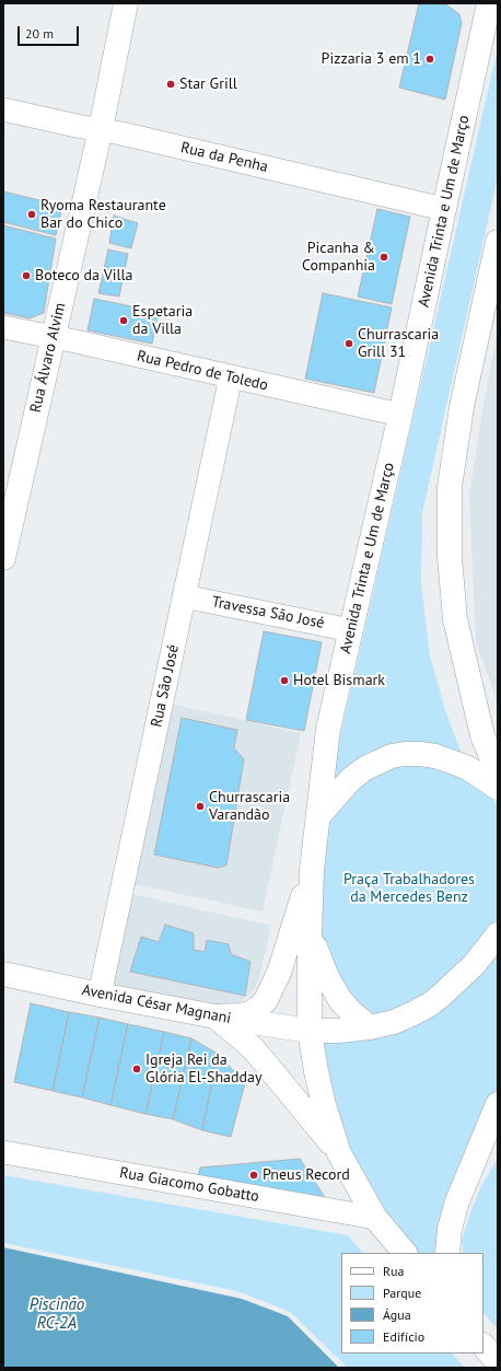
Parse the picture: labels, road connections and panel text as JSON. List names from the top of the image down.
{
  "streets": {
    "main road": ["Avenida Trinta e Um de Março", "Rua Álvaro Alvim", "Avenida César Magnani"],
    "street": [
      "Rua da Penha",
      "Rua Pedro de Toledo",
      "Travessa São José",
      "Rua São José",
      "Rua Giacomo Gobatto"
    ]
  },
  "crossings": [
    ["Rua da Penha", "Avenida Trinta e Um de Março"],
    ["Rua da Penha", "Rua Álvaro Alvim"],
    ["Avenida Trinta e Um de Março", "Rua Pedro de Toledo"],
    ["Avenida Trinta e Um de Março", "Travessa São José"],
    ["Avenida Trinta e Um de Março", "Avenida César Magnani"],
    ["Avenida Trinta e Um de Março", "Rua Giacomo Gobatto"],
    ["Rua Álvaro Alvim", "Rua Pedro de Toledo"],
    ["Rua Pedro de Toledo", "Rua São José"],
    ["Travessa São José", "Rua São José"],
    ["Rua São José", "Avenida César Magnani"]
  ],
  "water": ["Piscinão RC-2A"],
  "parks": ["Praça Trabalhadores da Mercedes Benz"],
  "places": [
    "Pizzaria 3 em 1",
    "Star Grill",
    "Ryoma Restaurante Bar do Chico",
    "Picanha & Companhia",
    "Boteco da Villa",
    "Espetaria da Villa",
    "Churrascaria Grill 31",
    "Hotel Bismark",
    "Churrascaria Varandão",
    "Igreja Rei da Glória El-Shadday",
    "Pneus Record"
  ],
  "legend": [
    "Rua",
    "Parque",
    "Água",
    "Edifício"
  ],
  "scale_bar": "20 m"
}
